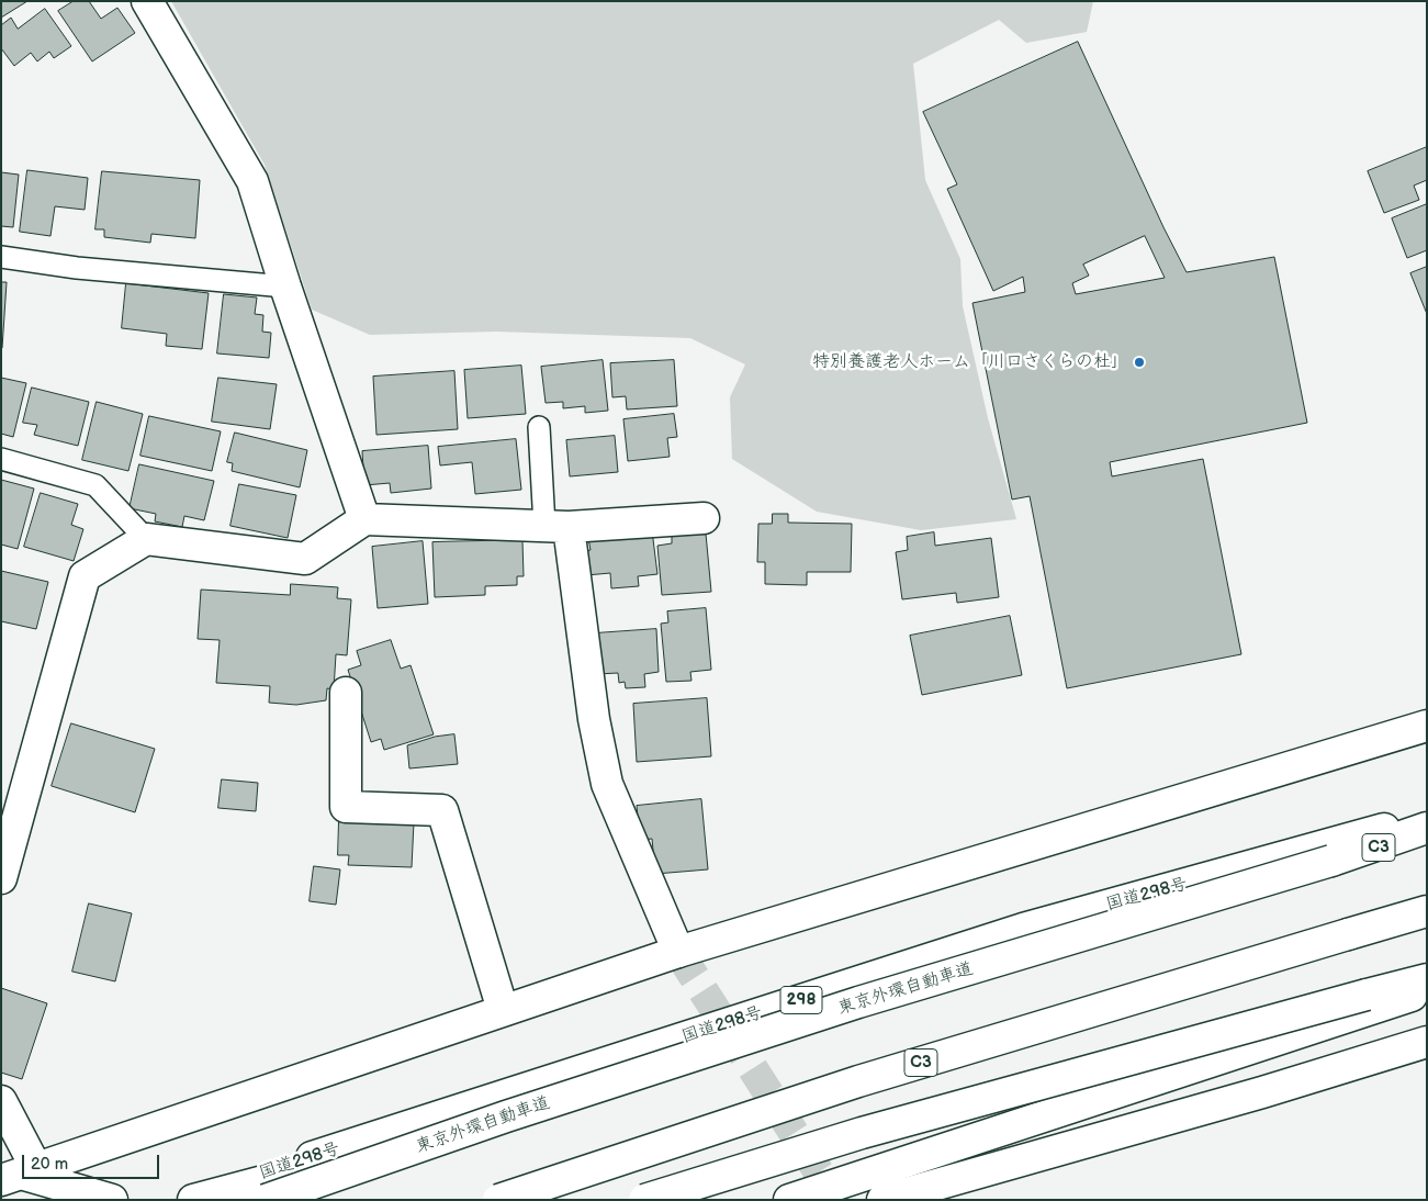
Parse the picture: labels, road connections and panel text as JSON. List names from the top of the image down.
{
  "streets": {
    "main road": [
      "C3",
      "国道298号",
      "東京外環自動車道",
      "298"
    ]
  },
  "places": ["特別養護老人ホーム「川口さくらの杜」"],
  "scale_bar": "20 m"
}
